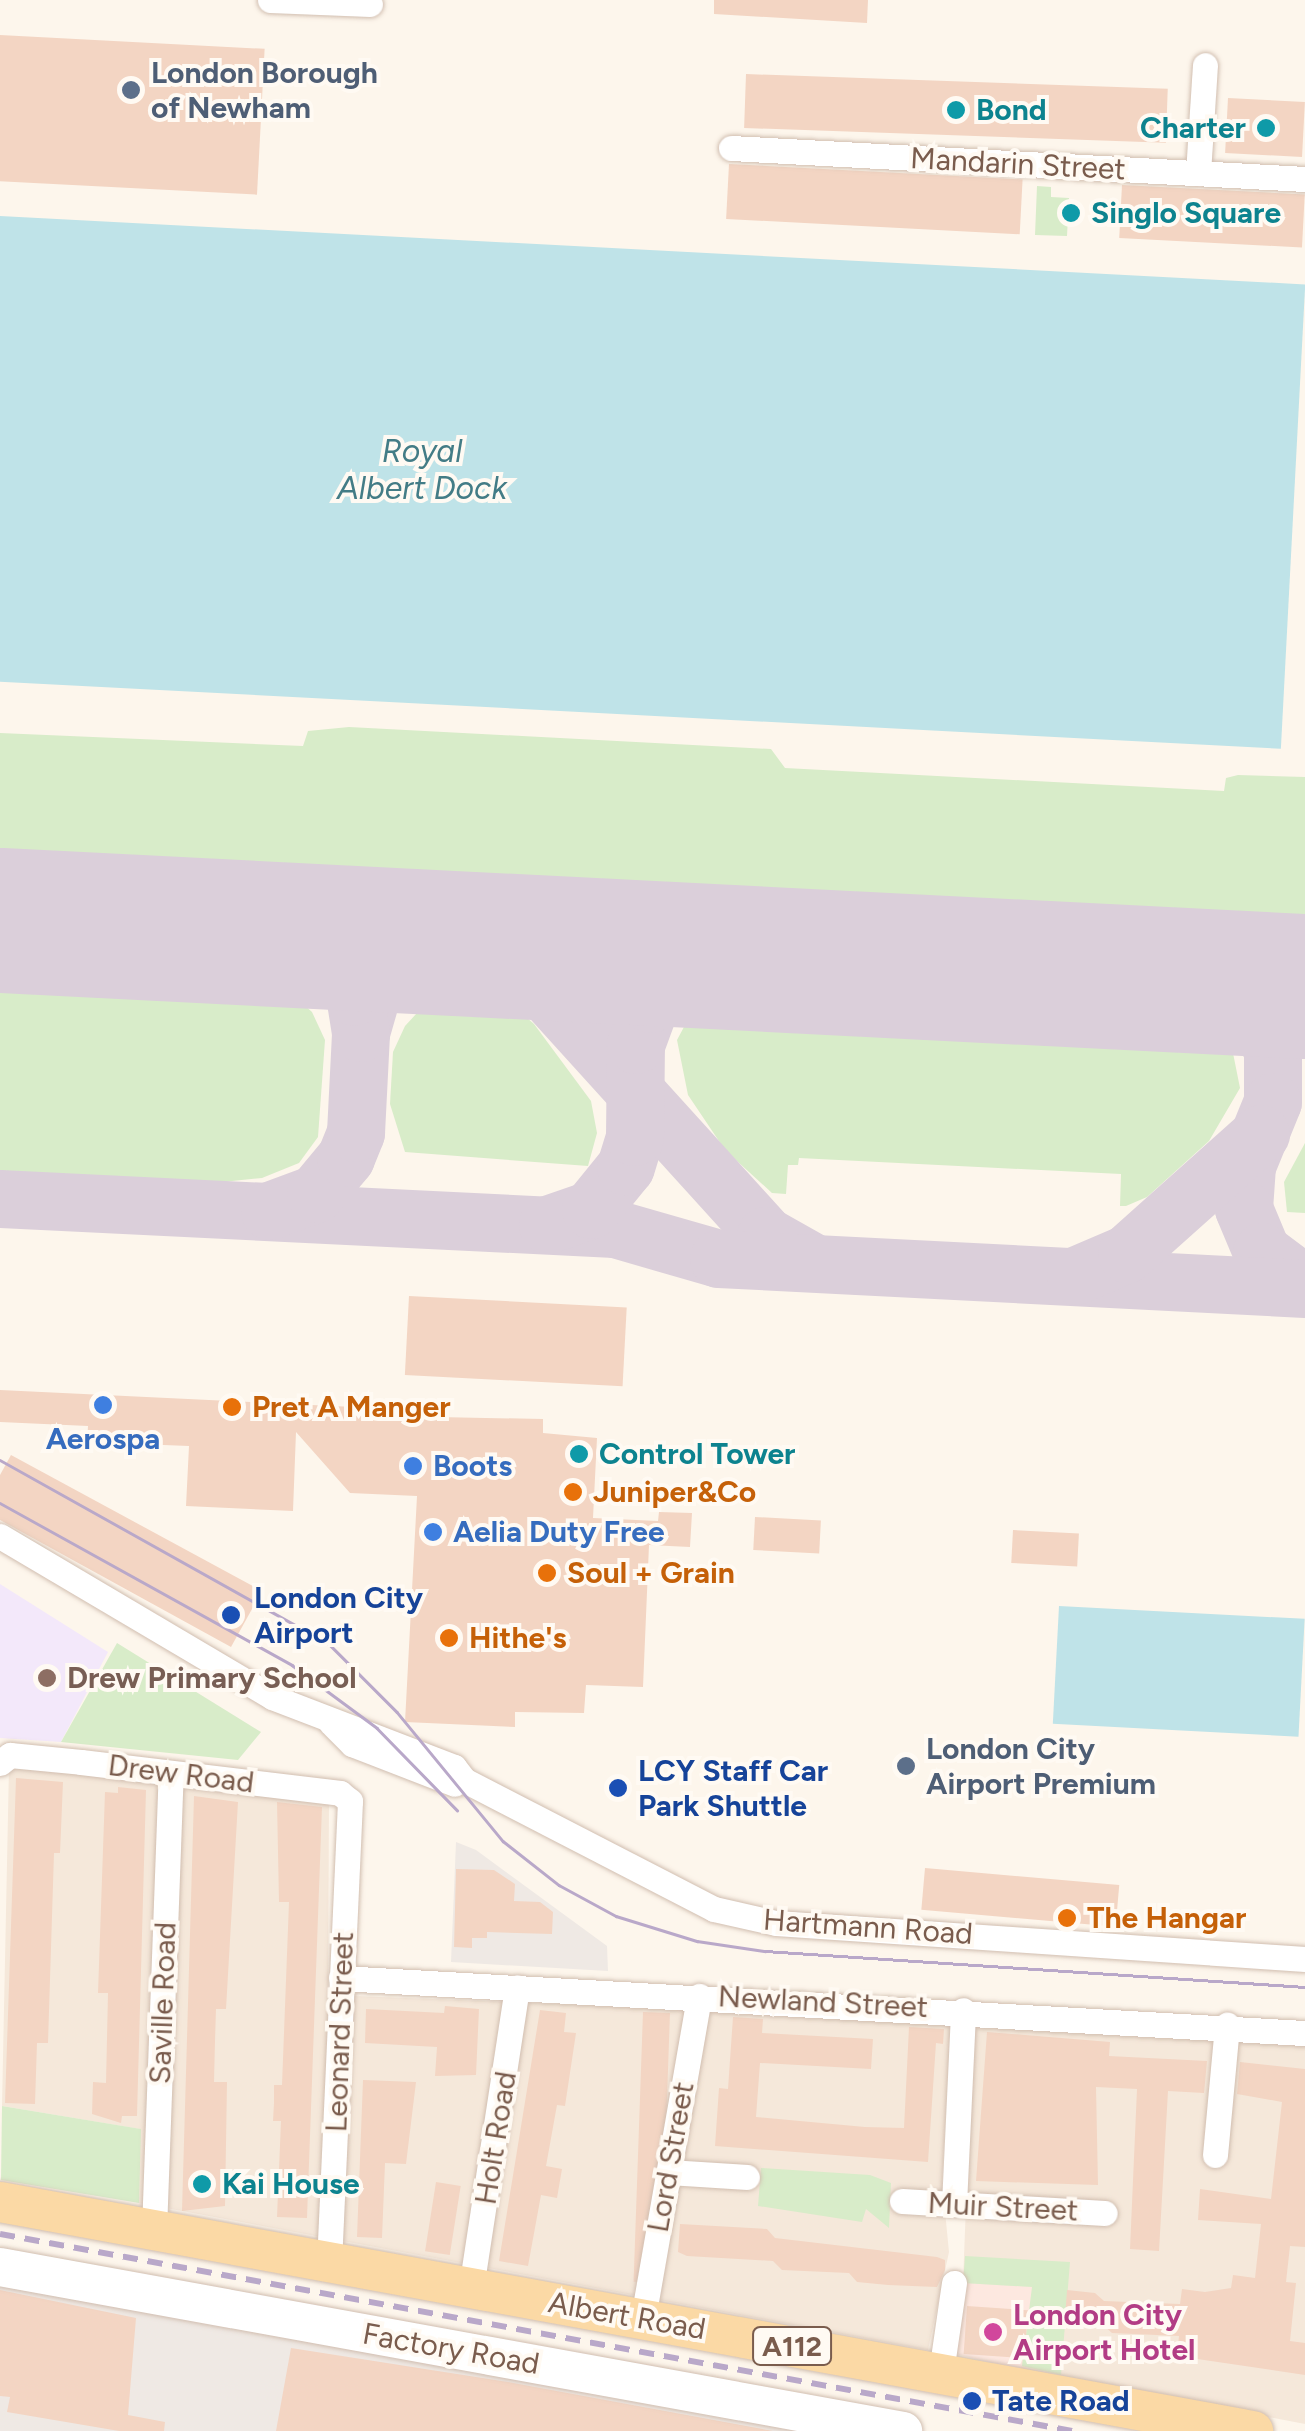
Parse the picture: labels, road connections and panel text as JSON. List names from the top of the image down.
{
  "streets": {
    "main road": ["Albert Road", "A112"],
    "street": [
      "Mandarin Street",
      "Drew Road",
      "Hartmann Road",
      "Newland Street",
      "Saville Road",
      "Leonard Street",
      "Holt Road",
      "Lord Street",
      "Muir Street",
      "Factory Road"
    ]
  },
  "crossings": [
    ["Drew Road", "Saville Road"],
    ["Drew Road", "Leonard Street"],
    ["Newland Street", "Leonard Street"],
    ["Newland Street", "Holt Road"],
    ["Newland Street", "Lord Street"],
    ["Saville Road", "Albert Road"],
    ["Leonard Street", "Albert Road"],
    ["Holt Road", "Albert Road"],
    ["Lord Street", "Albert Road"]
  ],
  "water": ["Royal Albert Dock"],
  "places": [
    "London Borough of Newham",
    "Bond",
    "Charter",
    "Singlo Square",
    "Aerospa",
    "Pret A Manger",
    "Control Tower",
    "Boots",
    "Juniper&Co",
    "Aelia Duty Free",
    "Soul + Grain",
    "London City Airport",
    "Hithe's",
    "Drew Primary School",
    "London City Airport Premium",
    "LCY Staff Car Park Shuttle",
    "The Hangar",
    "Kai House",
    "London City Airport Hotel",
    "Tate Road"
  ]
}
